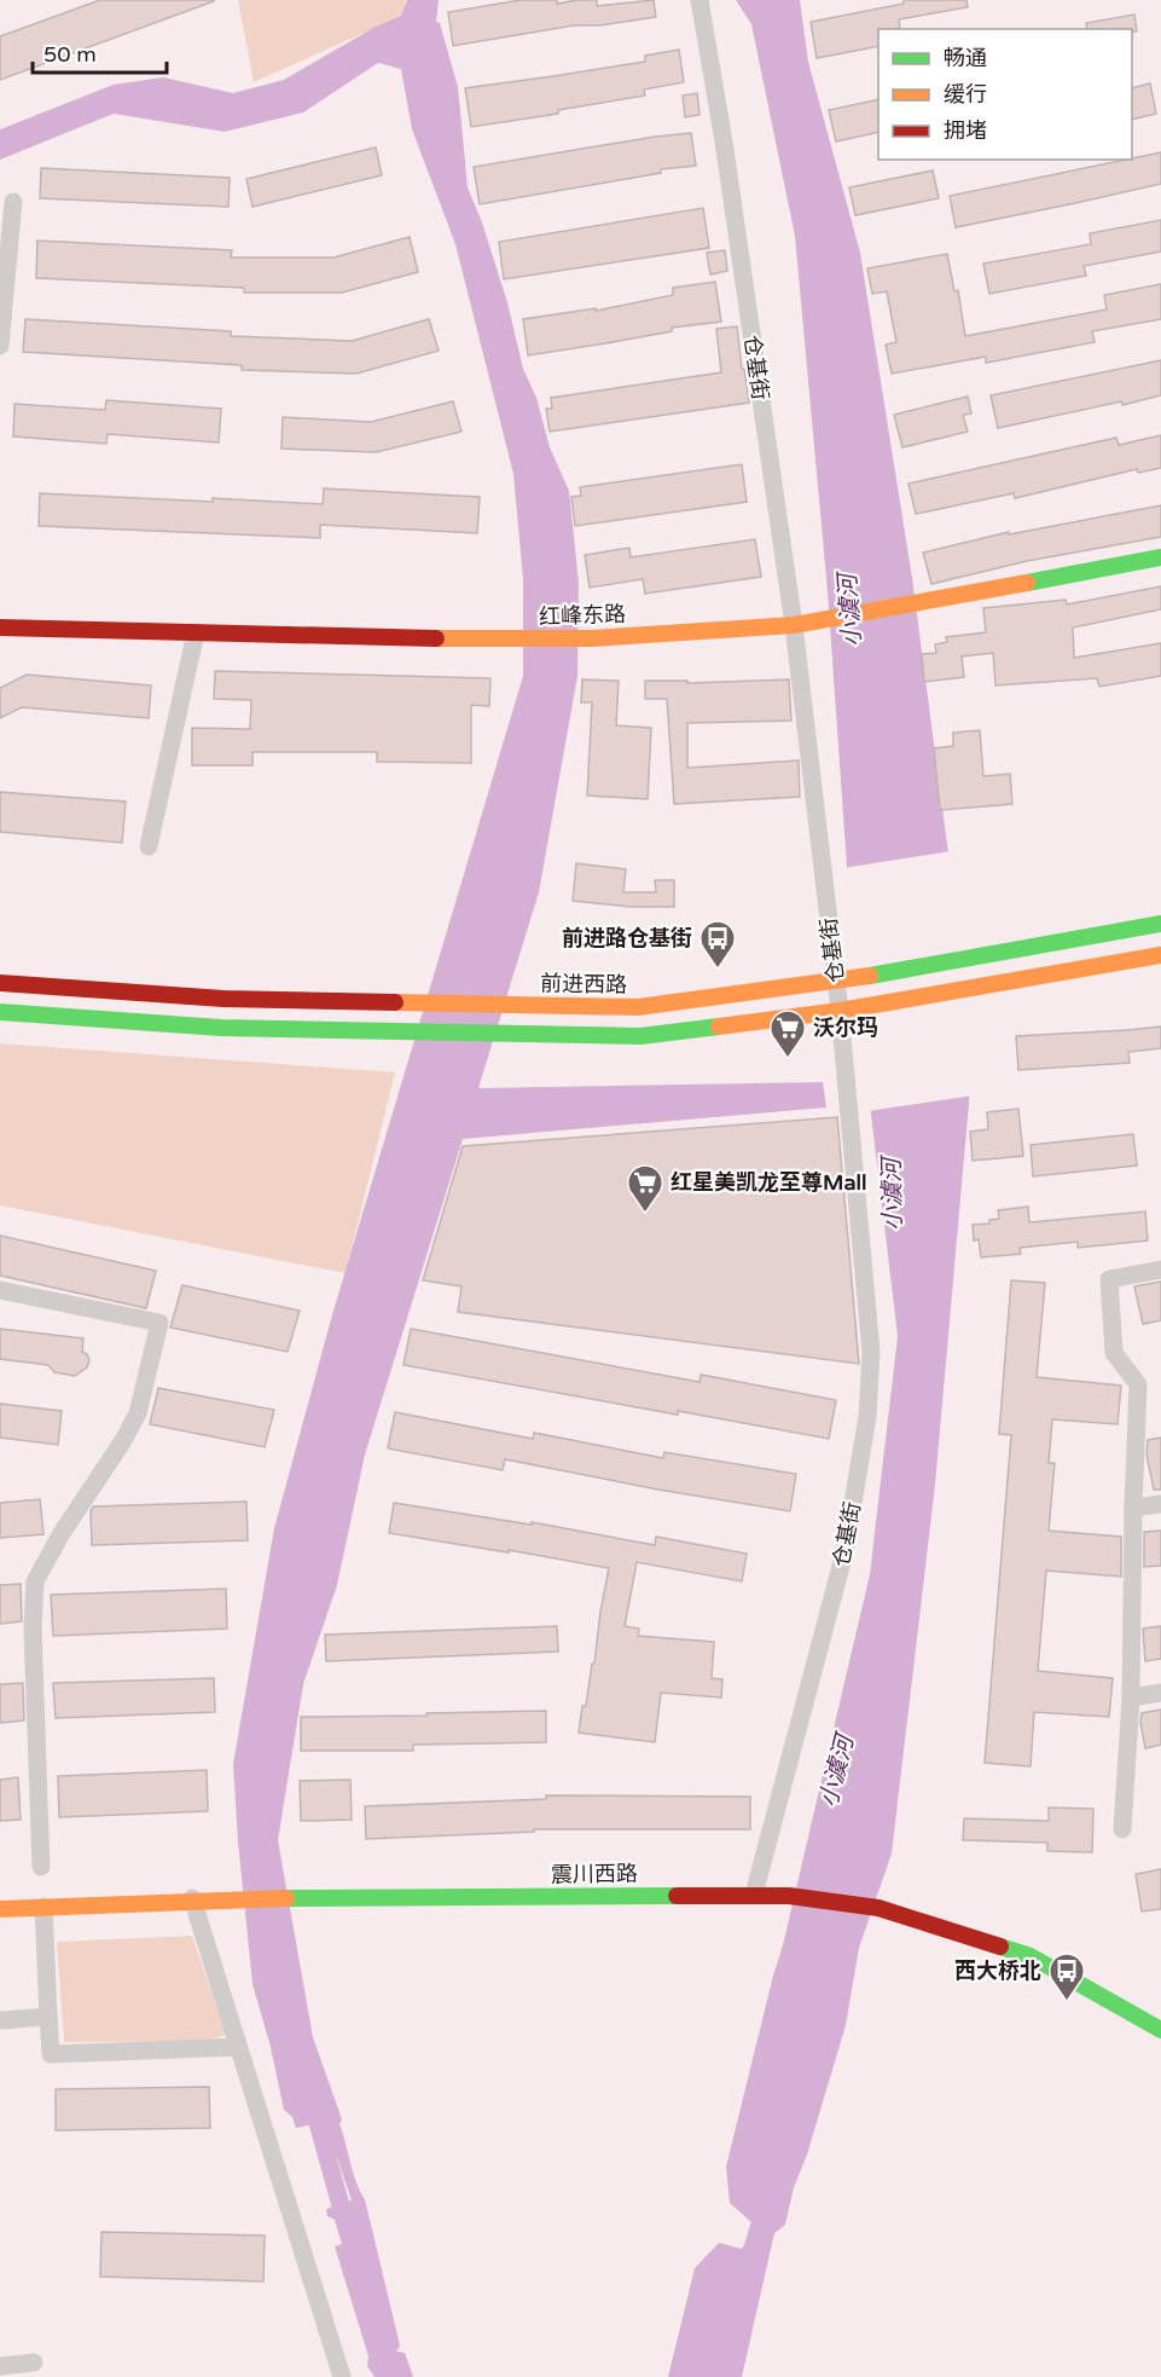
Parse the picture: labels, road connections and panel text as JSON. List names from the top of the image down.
{
  "streets": {
    "street": [
      "仓基街",
      "红峰东路",
      "前进西路",
      "震川西路"
    ]
  },
  "crossings": [
    ["仓基街", "红峰东路"],
    ["仓基街", "前进西路"],
    ["仓基街", "震川西路"]
  ],
  "water": ["小澞河"],
  "places": {
    "bus stop": ["前进路仓基街", "西大桥北"],
    "supermarket": ["沃尔玛", "红星美凯龙至尊Mall"]
  },
  "legend": ["畅通", "缓行", "拥堵"],
  "scale_bar": "50 m"
}
